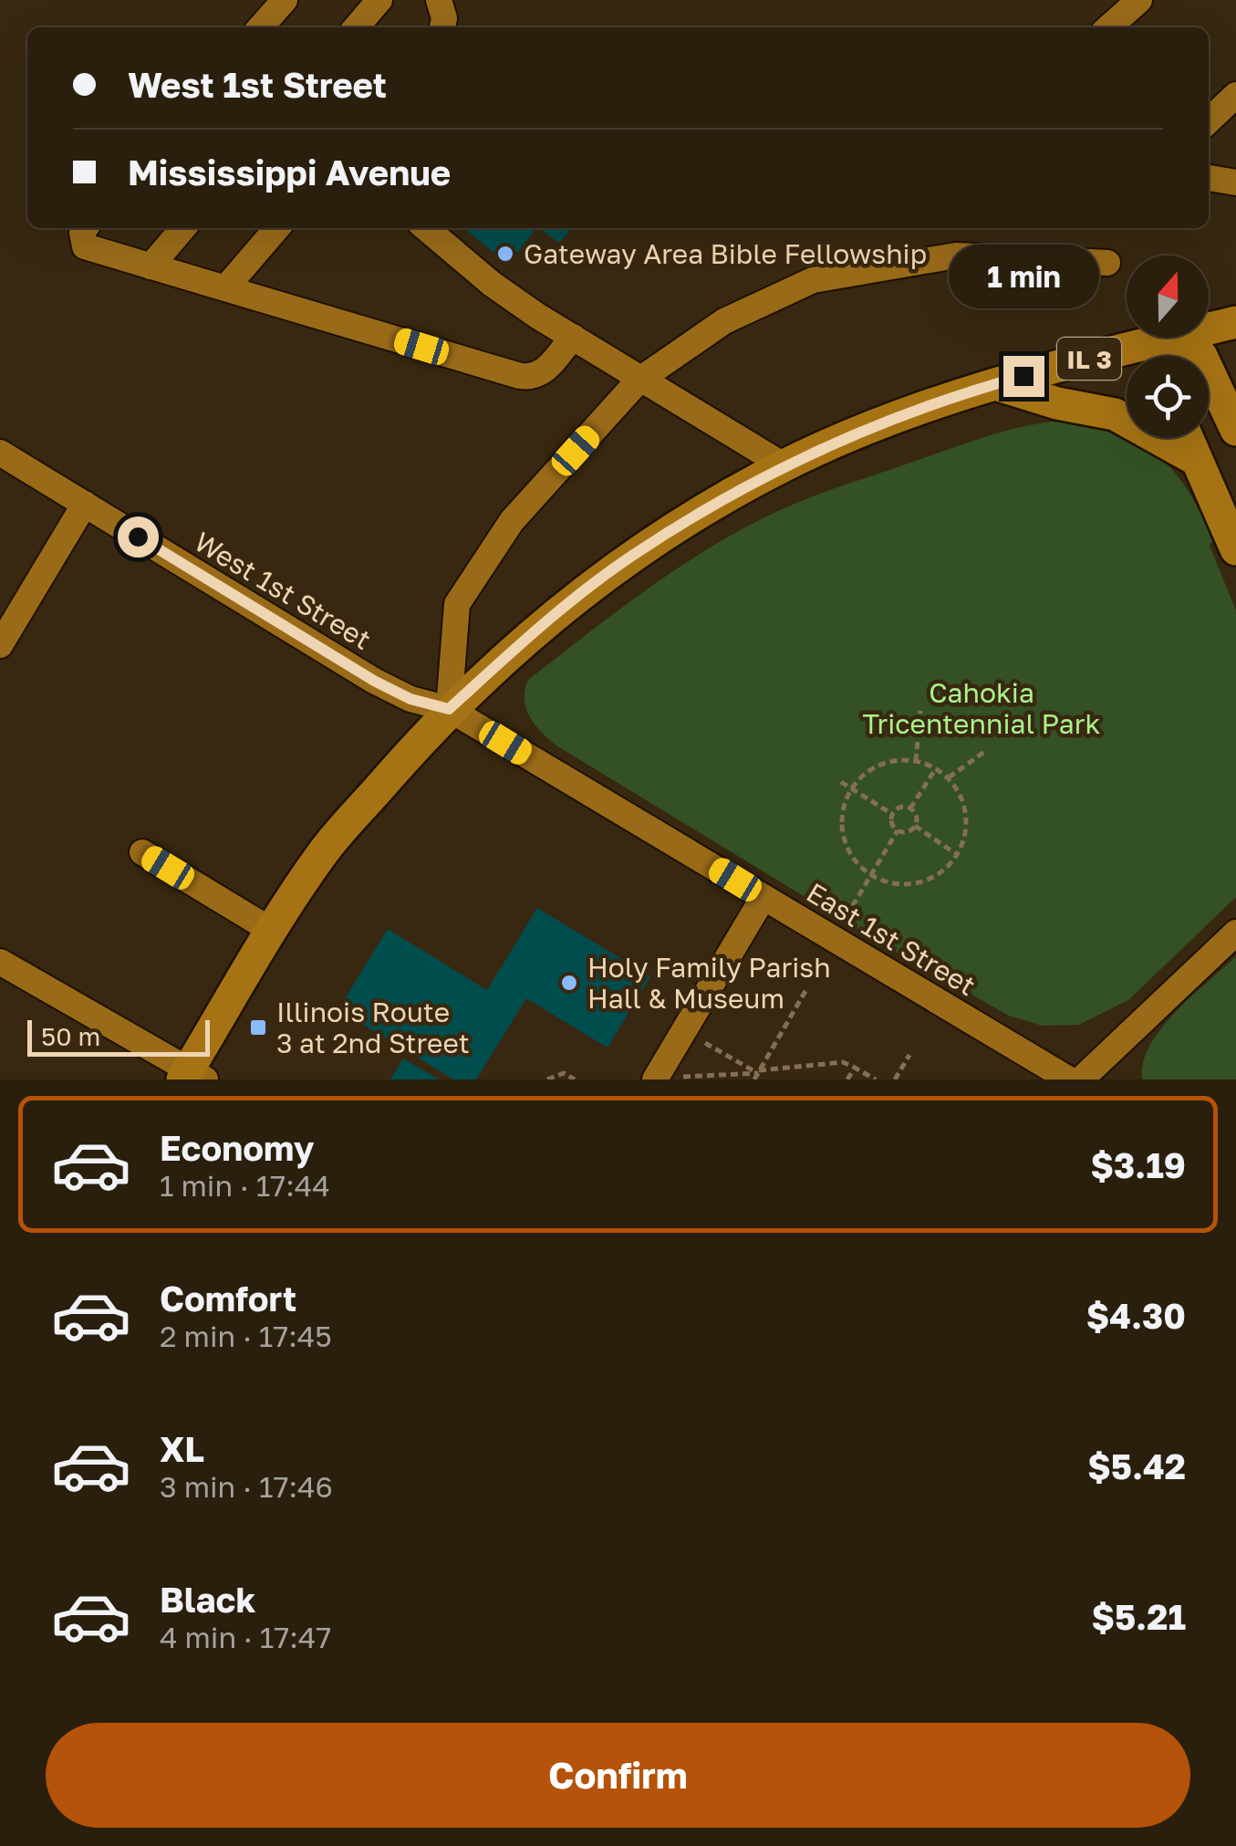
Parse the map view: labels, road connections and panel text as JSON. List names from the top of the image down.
{
  "streets": {
    "main road": ["IL 3"],
    "street": ["West 1st Street", "East 1st Street"]
  },
  "crossings": [
    ["IL 3", "West 1st Street"],
    ["IL 3", "East 1st Street"],
    ["West 1st Street", "East 1st Street"]
  ],
  "parks": ["Cahokia Tricentennial Park"],
  "places": {
    "other": ["Gateway Area Bible Fellowship", "Holy Family Parish Hall & Museum"],
    "transit": ["Illinois Route 3 at 2nd Street"]
  },
  "scale_bar": "50 m",
  "north": "top",
  "page": {
    "banner": ["West 1st Street", "Mississippi Avenue"],
    "bubble": "1 min",
    "scale": "50 m",
    "list": [
      {
        "name": "Economy",
        "note": "1 min · 17:44",
        "value": "$3.19"
      },
      {
        "name": "Comfort",
        "note": "2 min · 17:45",
        "value": "$4.30"
      },
      {
        "name": "XL",
        "note": "3 min · 17:46",
        "value": "$5.42"
      },
      {
        "name": "Black",
        "note": "4 min · 17:47",
        "value": "$5.21"
      }
    ],
    "buttons": "Confirm"
  }
}
